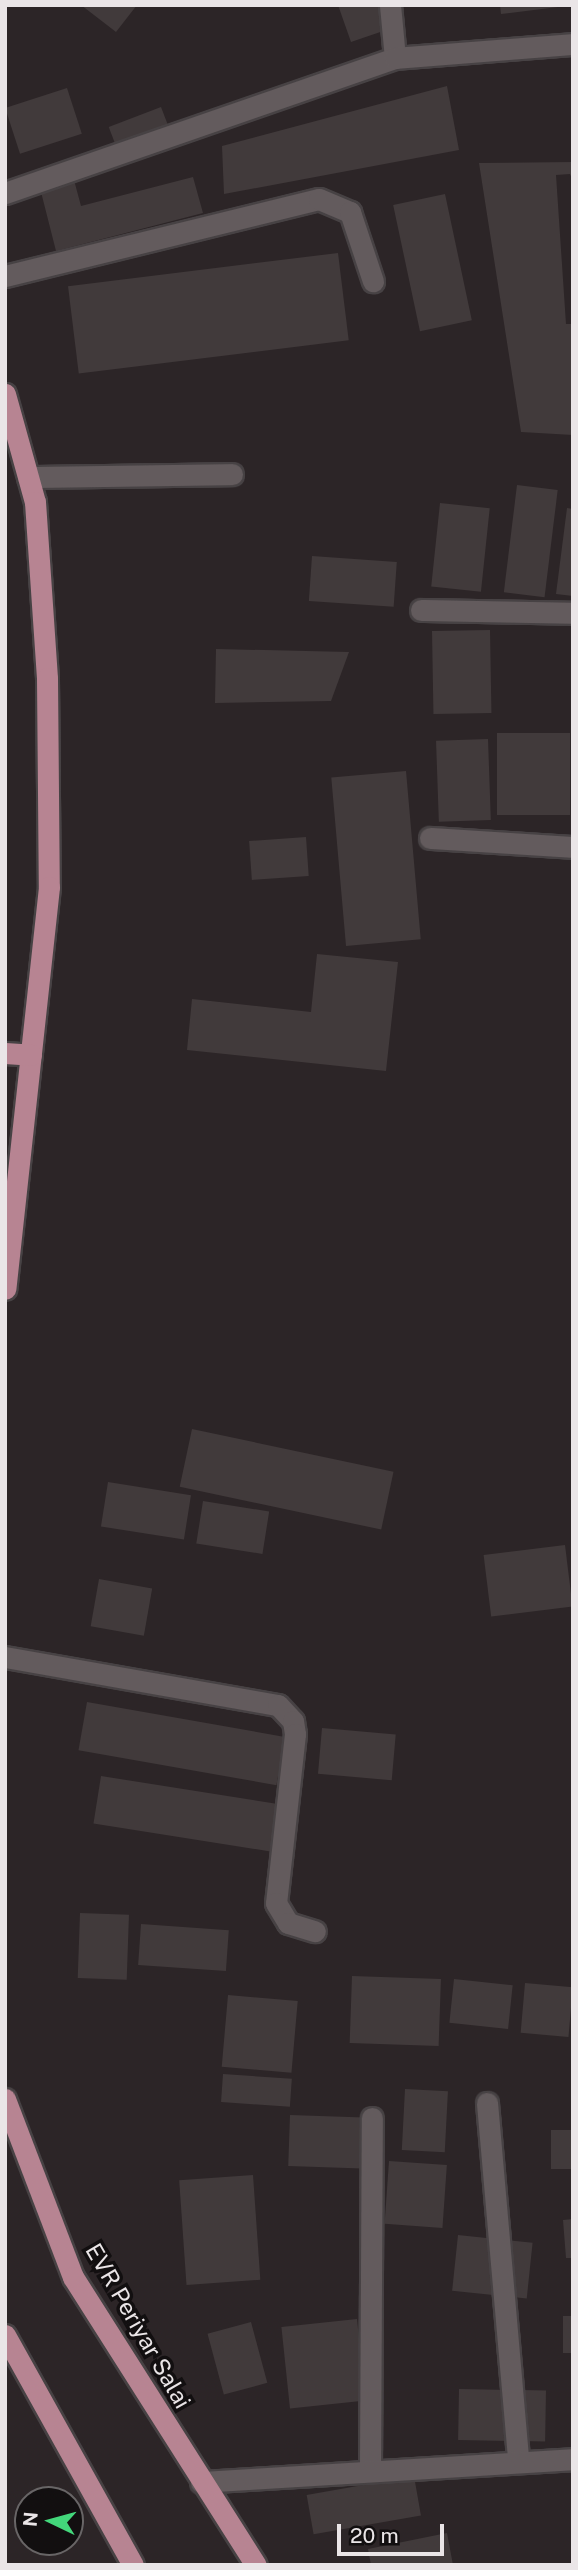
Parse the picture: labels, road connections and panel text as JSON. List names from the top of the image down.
{
  "streets": {
    "main road": ["EVR Periyar Salai"]
  },
  "scale_bar": "20 m",
  "north": "left"
}
